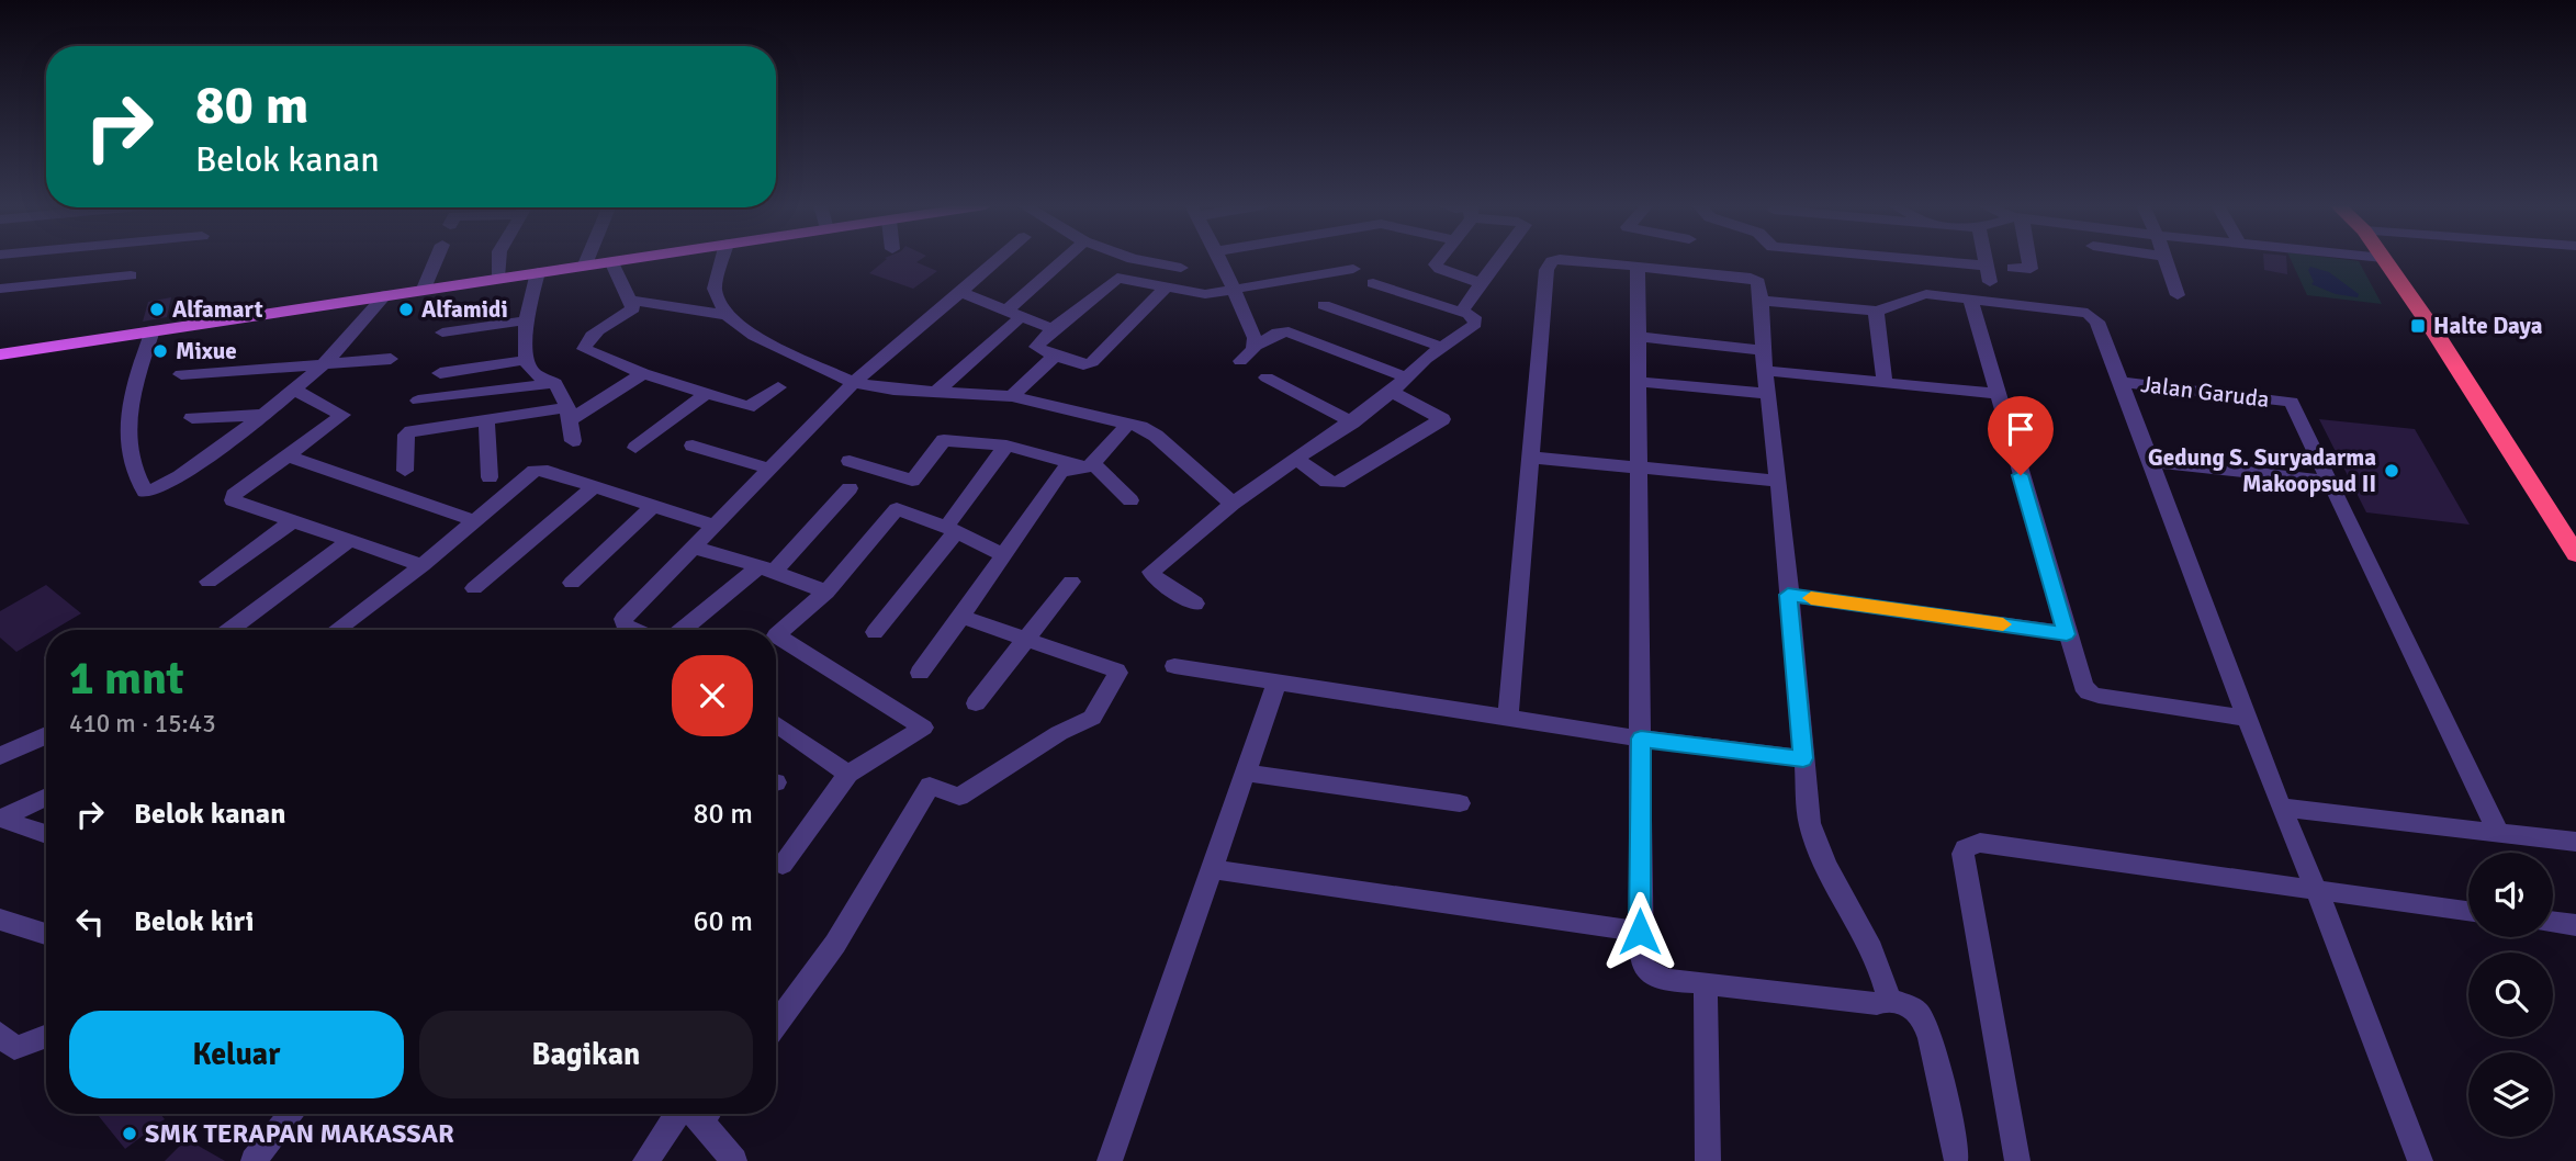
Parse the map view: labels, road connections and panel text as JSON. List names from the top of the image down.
{
  "streets": {
    "street": ["Jalan Garuda"]
  },
  "places": {
    "other": [
      "Alfamart",
      "Alfamidi",
      "Mixue",
      "Gedung S. Suryadarma Makoopsud II",
      "SMK TERAPAN MAKASSAR"
    ],
    "transit": ["Halte Daya"]
  },
  "page": {
    "turn": ["80 m", "Belok kanan"],
    "heading": ["1 mnt", "410 m · 15:43"],
    "list": [
      {
        "name": "Belok kanan",
        "value": "80 m"
      },
      {
        "name": "Belok kiri",
        "value": "60 m"
      }
    ],
    "buttons": ["Keluar", "Bagikan"]
  }
}
